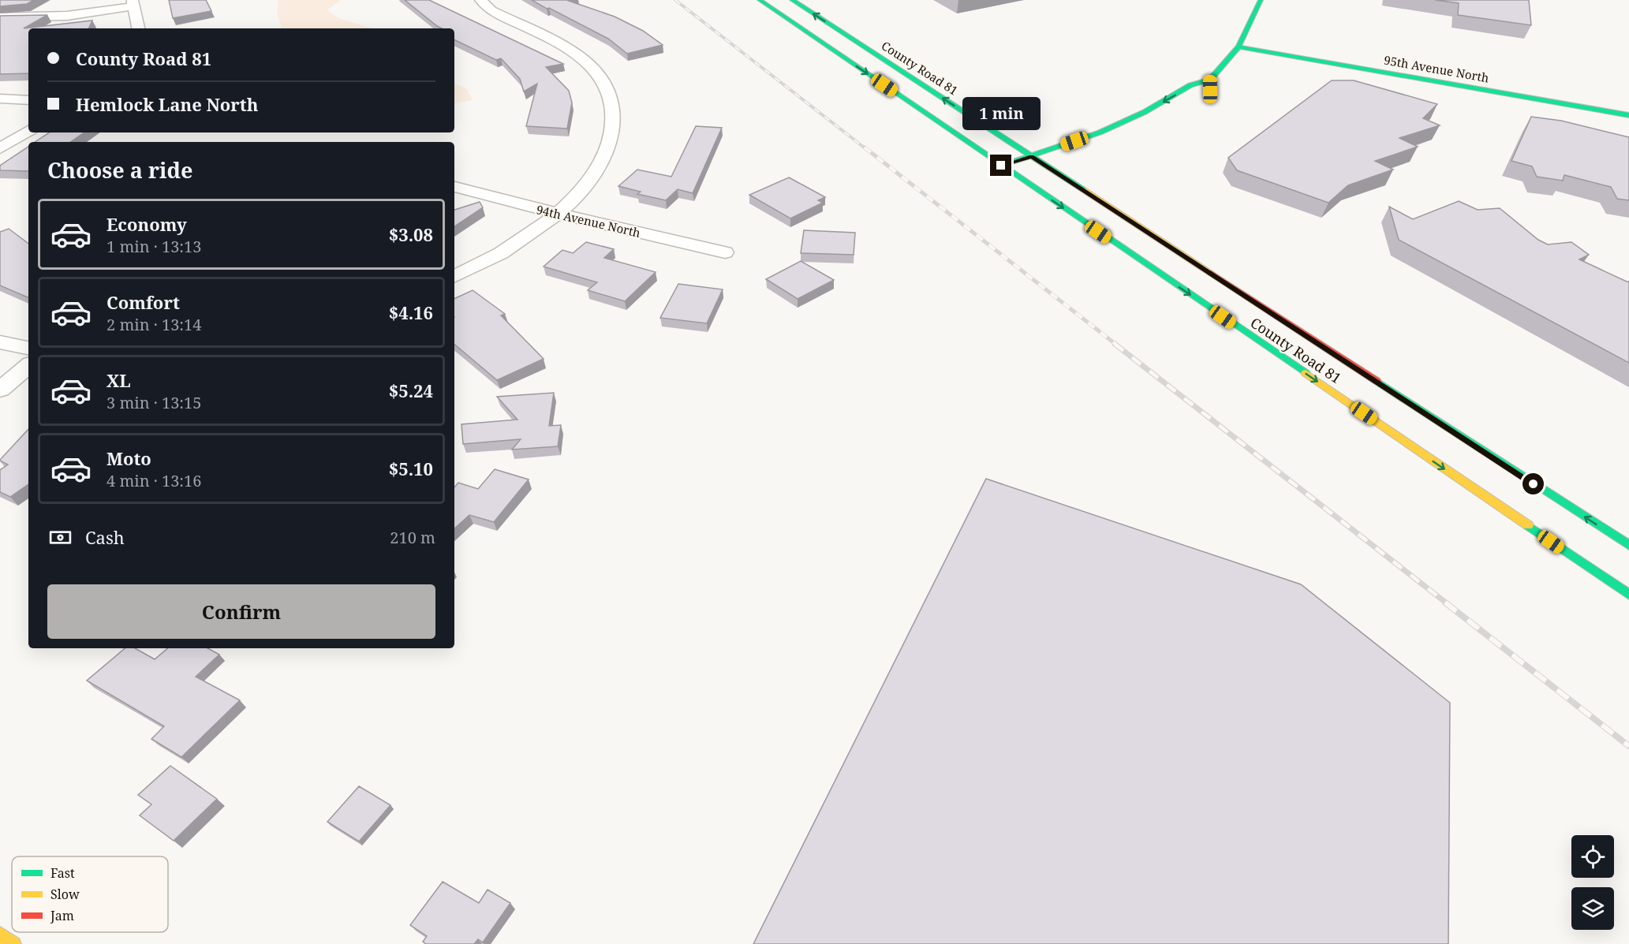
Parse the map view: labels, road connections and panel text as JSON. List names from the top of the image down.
{
  "streets": {
    "main road": ["County Road 81", "95th Avenue North"],
    "street": ["94th Avenue North"]
  },
  "legend": ["Fast", "Slow", "Jam"],
  "page": {
    "banner": ["County Road 81", "Hemlock Lane North"],
    "bubble": "1 min",
    "heading": "Choose a ride",
    "list": [
      {
        "name": "Economy",
        "note": "1 min · 13:13",
        "value": "$3.08"
      },
      {
        "name": "Comfort",
        "note": "2 min · 13:14",
        "value": "$4.16"
      },
      {
        "name": "XL",
        "note": "3 min · 13:15",
        "value": "$5.24"
      },
      {
        "name": "Moto",
        "note": "4 min · 13:16",
        "value": "$5.10"
      }
    ],
    "pay": ["Cash", "210 m"],
    "buttons": "Confirm"
  }
}
